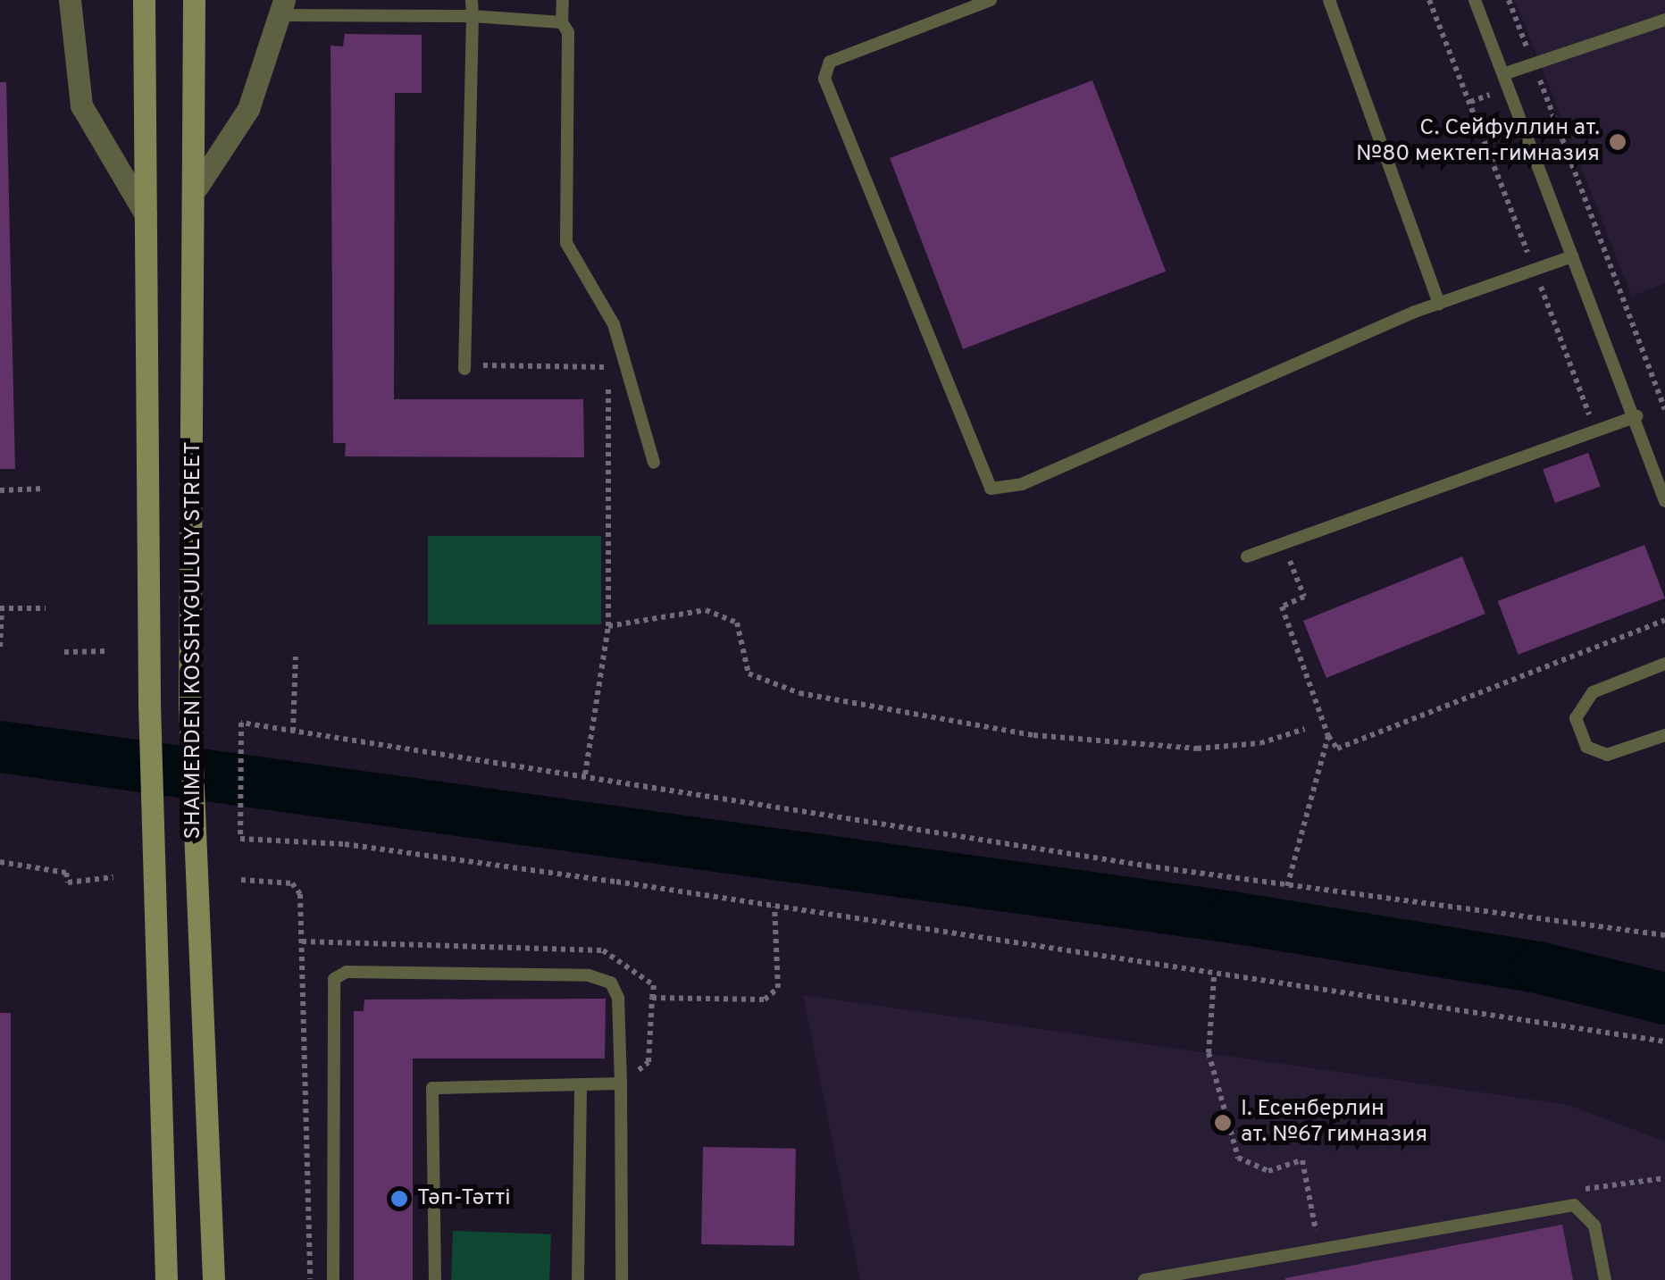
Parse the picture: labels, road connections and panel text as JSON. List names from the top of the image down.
{
  "streets": {
    "main road": ["SHAIMERDEN KOSSHYGULULY STREET"]
  },
  "places": ["С. Сейфуллин ат. №80 мектеп-гимназия", "І. Есенберлин ат. №67 гимназия", "Тәп-Тәтті"]
}
